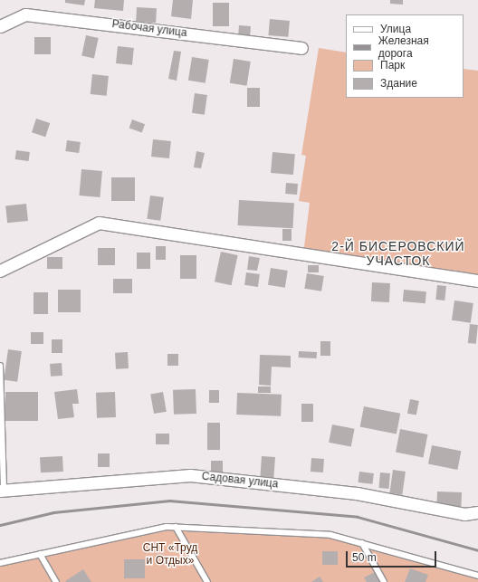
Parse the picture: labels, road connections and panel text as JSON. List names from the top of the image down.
{
  "streets": {
    "street": ["Рабочая улица", "Садовая улица"]
  },
  "districts": ["2-Й БИСЕРОВСКИЙ УЧАСТОК"],
  "parks": ["СНТ «Труд и Отдых»"],
  "legend": [
    "Улица",
    "Железная дорога",
    "Парк",
    "Здание"
  ],
  "scale_bar": "50 m"
}
